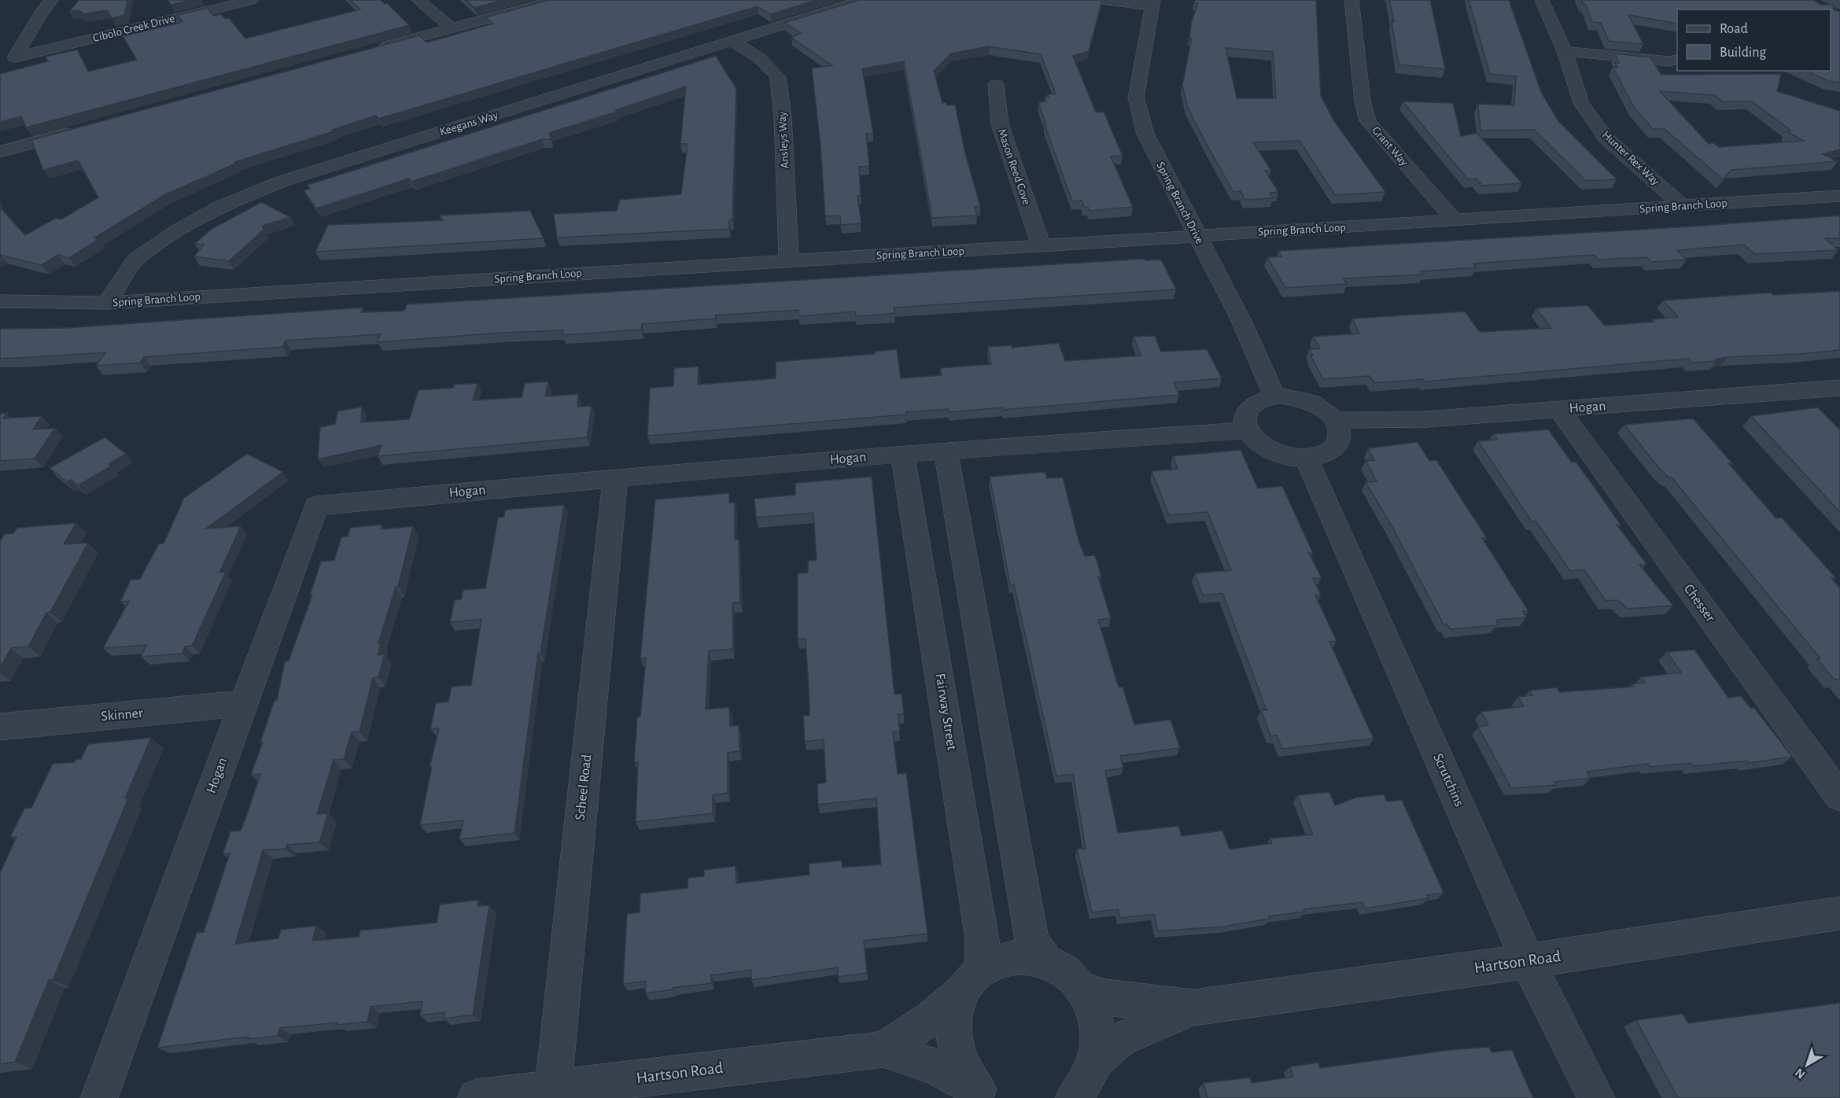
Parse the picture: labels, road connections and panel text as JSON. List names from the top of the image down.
{
  "streets": {
    "street": [
      "Cibolo Creek Drive",
      "Keegans Way",
      "Ansleys Way",
      "Grant Way",
      "Hunter Rex Way",
      "Mason Reed Cove",
      "Spring Branch Drive",
      "Spring Branch Loop",
      "Hogan",
      "Chesser",
      "Fairway Street",
      "Skinner",
      "Scrutchins",
      "Scheel Road",
      "Hartson Road"
    ]
  },
  "crossings": [
    ["Keegans Way", "Ansleys Way"],
    ["Keegans Way", "Spring Branch Loop"],
    ["Ansleys Way", "Spring Branch Loop"],
    ["Grant Way", "Spring Branch Loop"],
    ["Hunter Rex Way", "Spring Branch Loop"],
    ["Mason Reed Cove", "Spring Branch Loop"],
    ["Spring Branch Drive", "Spring Branch Loop"],
    ["Spring Branch Drive", "Hogan"],
    ["Spring Branch Drive", "Scrutchins"],
    ["Hogan", "Chesser"],
    ["Hogan", "Fairway Street"],
    ["Hogan", "Skinner"],
    ["Hogan", "Scrutchins"],
    ["Hogan", "Scheel Road"],
    ["Fairway Street", "Hartson Road"],
    ["Scrutchins", "Hartson Road"],
    ["Scheel Road", "Hartson Road"]
  ],
  "legend": ["Road", "Building"],
  "north": "bottom left"
}
